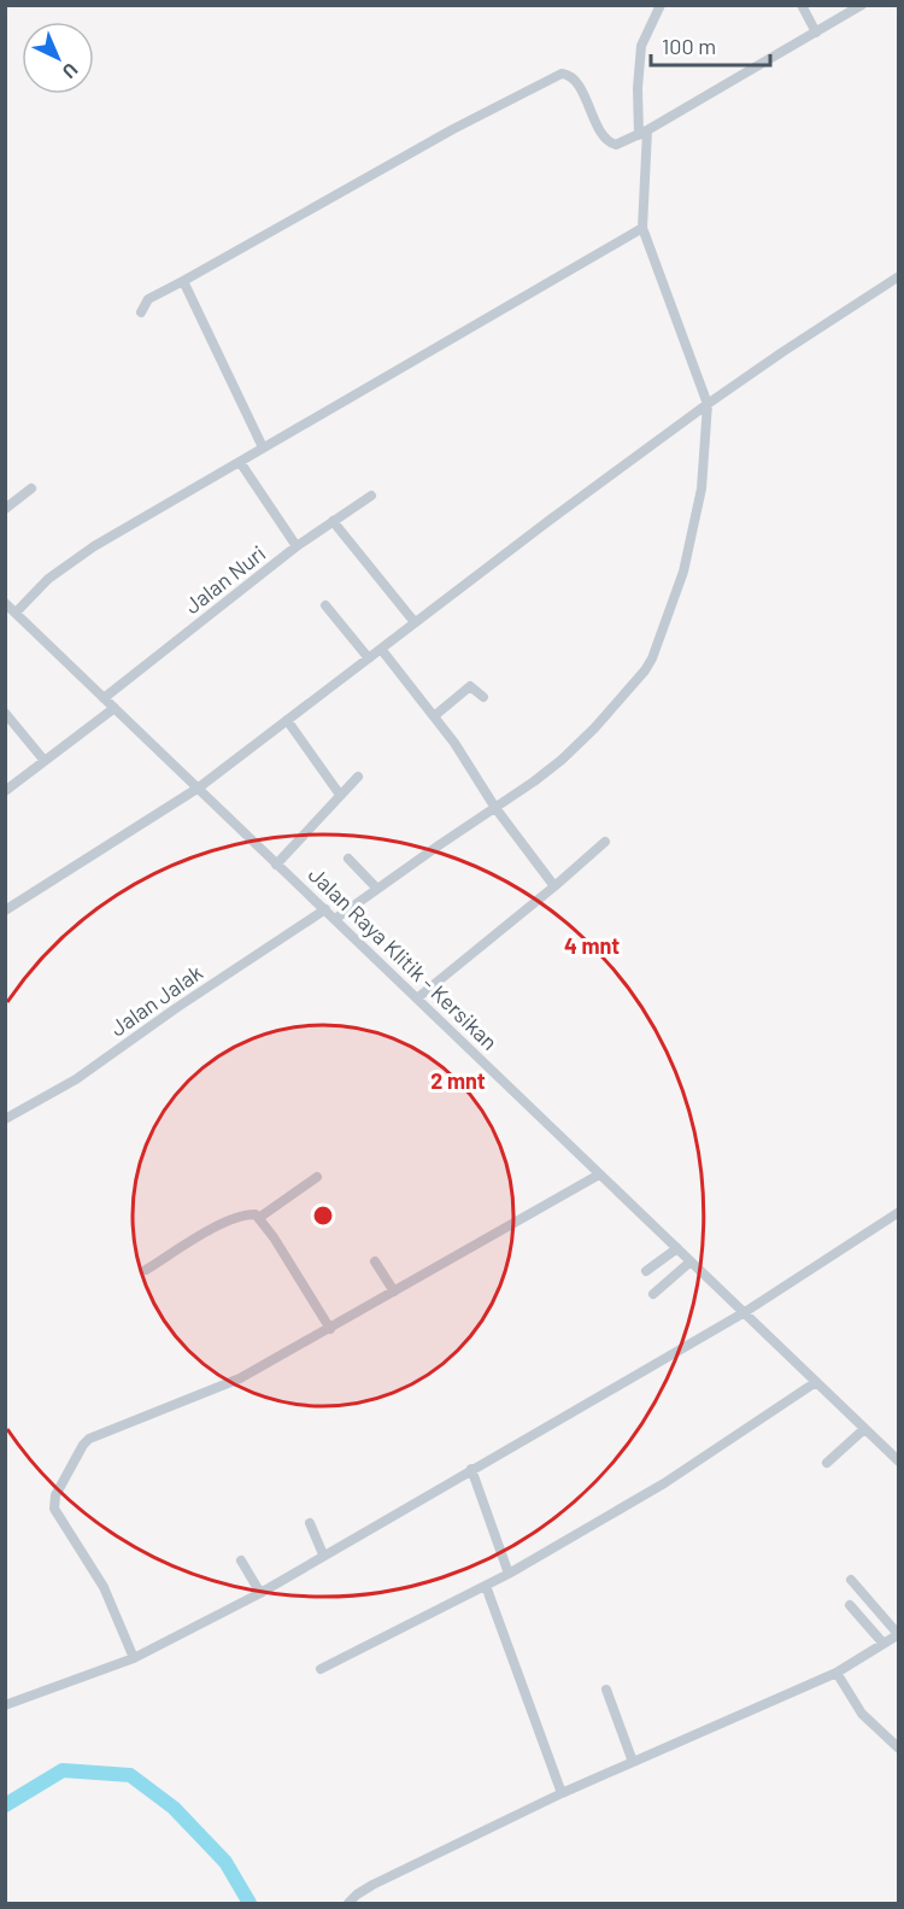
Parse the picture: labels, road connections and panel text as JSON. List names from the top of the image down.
{
  "streets": {
    "street": ["Jalan Nuri", "Jalan Raya Klitik - Kersikan", "Jalan Jalak"]
  },
  "crossings": [
    ["Jalan Nuri", "Jalan Raya Klitik - Kersikan"],
    ["Jalan Raya Klitik - Kersikan", "Jalan Jalak"]
  ],
  "scale_bar": "100 m",
  "north": "bottom right",
  "rings": ["4 mnt", "2 mnt"]
}
